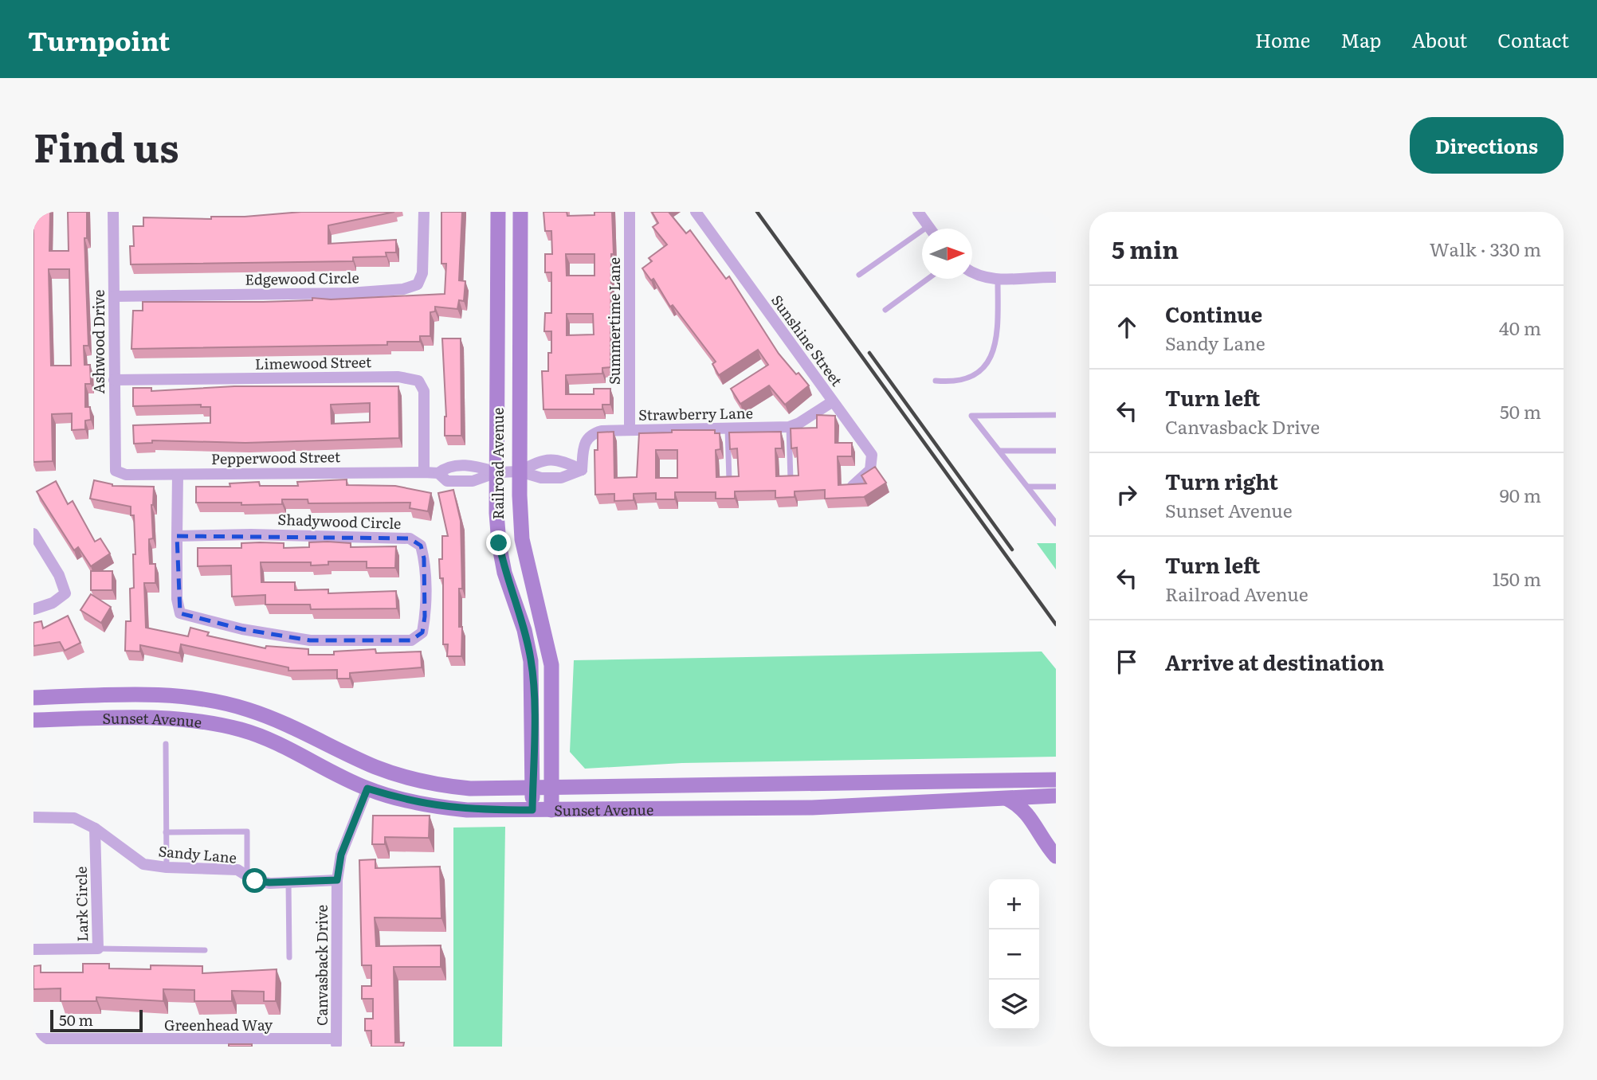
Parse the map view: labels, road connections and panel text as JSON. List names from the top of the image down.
{
  "streets": {
    "main road": ["Railroad Avenue", "Sunset Avenue"],
    "street": [
      "Edgewood Circle",
      "Summertime Lane",
      "Sunshine Street",
      "Ashwood Drive",
      "Limewood Street",
      "Strawberry Lane",
      "Pepperwood Street",
      "Shadywood Circle",
      "Sandy Lane",
      "Lark Circle",
      "Canvasback Drive",
      "Greenhead Way"
    ]
  },
  "crossings": [
    ["Edgewood Circle", "Ashwood Drive"],
    ["Summertime Lane", "Strawberry Lane"],
    ["Sunshine Street", "Strawberry Lane"],
    ["Ashwood Drive", "Limewood Street"],
    ["Ashwood Drive", "Pepperwood Street"],
    ["Limewood Street", "Pepperwood Street"],
    ["Pepperwood Street", "Railroad Avenue"],
    ["Pepperwood Street", "Shadywood Circle"],
    ["Railroad Avenue", "Sunset Avenue"],
    ["Sunset Avenue", "Canvasback Drive"],
    ["Sandy Lane", "Lark Circle"],
    ["Sandy Lane", "Canvasback Drive"],
    ["Canvasback Drive", "Greenhead Way"]
  ],
  "scale_bar": "50 m",
  "north": "right",
  "page": {
    "header": "Turnpoint",
    "nav": [
      "Home",
      "Map",
      "About",
      "Contact"
    ],
    "title": "Find us",
    "buttons": "Directions",
    "heading": ["5 min", "Walk · 330 m"],
    "list": [
      ["Continue", "Sandy Lane", "40 m"],
      ["Turn left", "Canvasback Drive", "50 m"],
      ["Turn right", "Sunset Avenue", "90 m"],
      ["Turn left", "Railroad Avenue", "150 m"],
      "Arrive at destination"
    ],
    "map_buttons": ["+", "−"],
    "scale": "50 m"
  }
}
